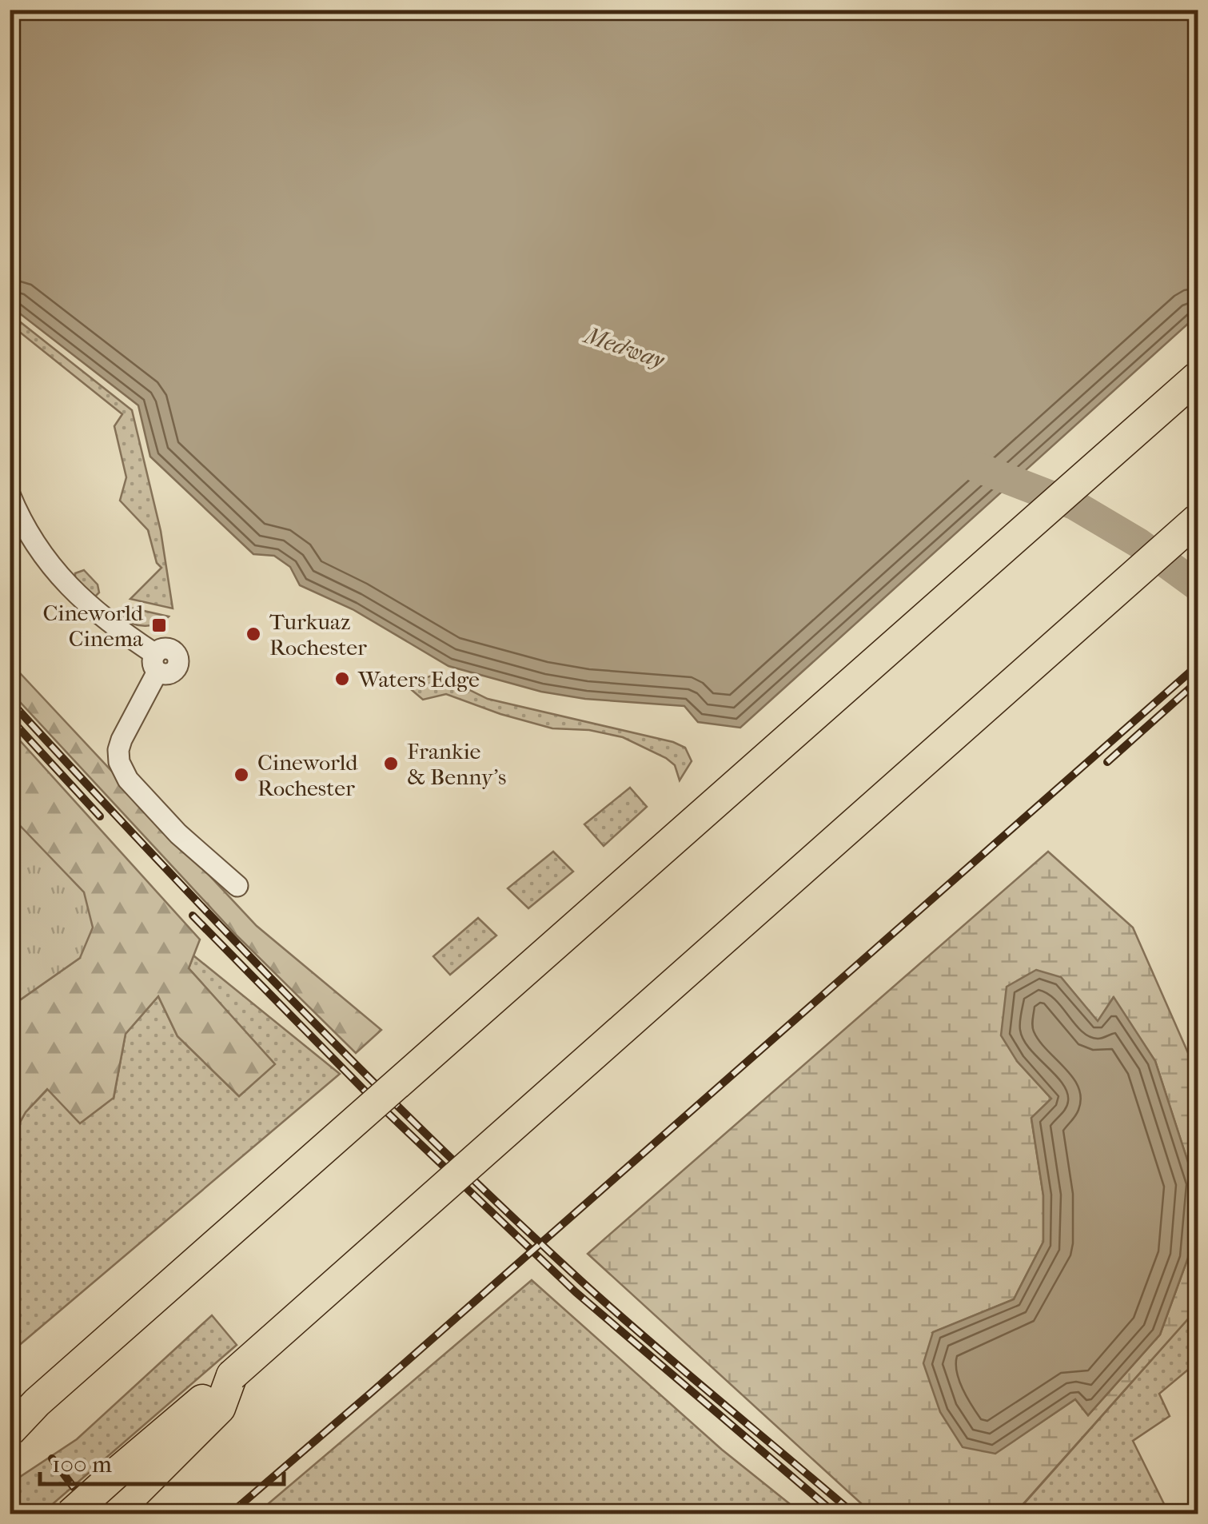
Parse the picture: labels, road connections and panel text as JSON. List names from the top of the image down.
{
  "water": ["Medway"],
  "places": {
    "transit": ["Cineworld Cinema"],
    "other": [
      "Turkuaz Rochester",
      "Waters Edge",
      "Frankie & Benny's",
      "Cineworld Rochester"
    ]
  },
  "scale_bar": "100 m"
}
